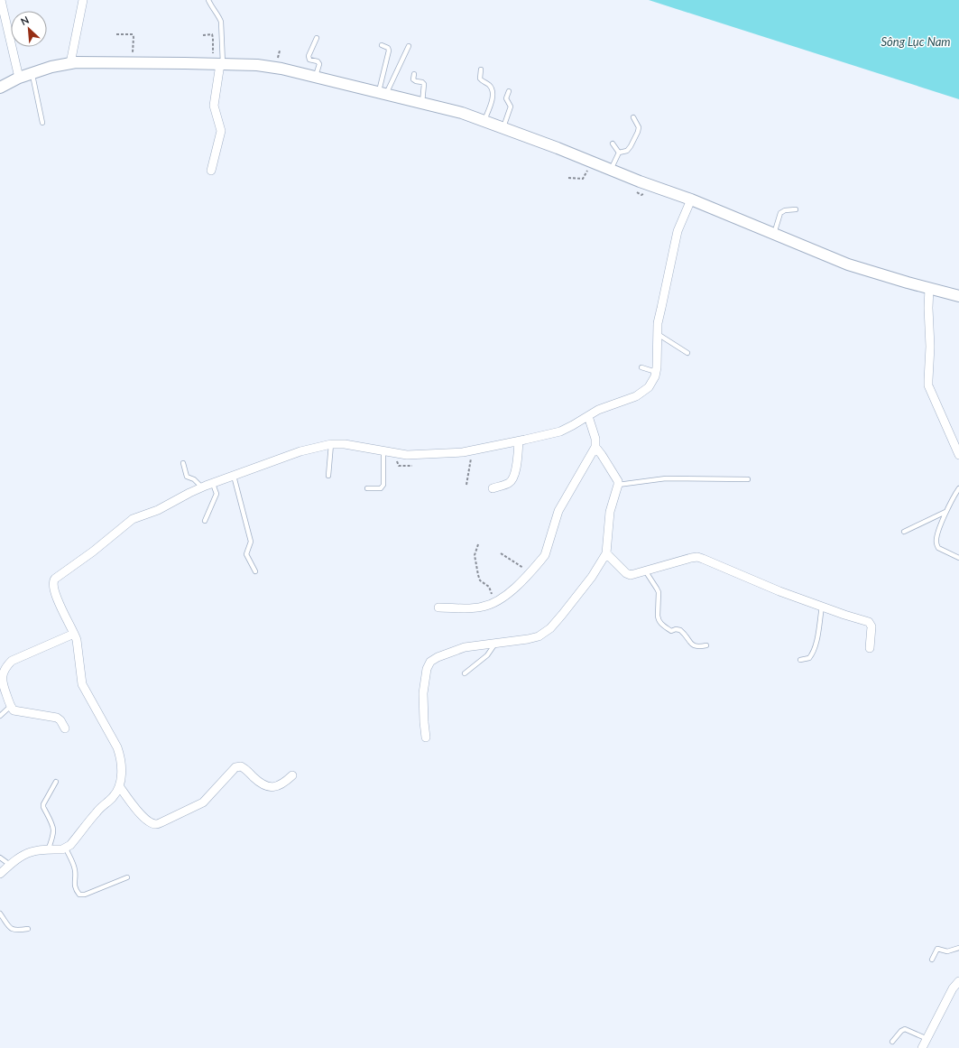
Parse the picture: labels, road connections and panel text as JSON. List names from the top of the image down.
{
  "water": ["Sông Lục Nam"],
  "north": "top left"
}
